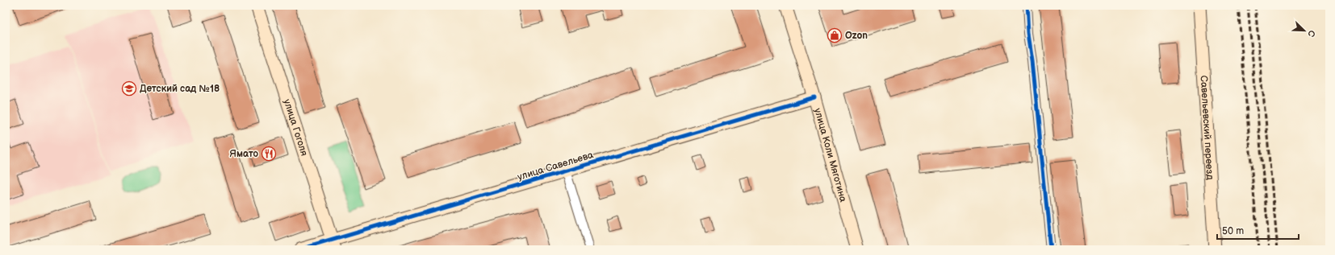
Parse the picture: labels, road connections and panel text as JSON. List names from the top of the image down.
{
  "streets": {
    "street": [
      "улица Гоголя",
      "Савельевский переезд",
      "улица Коли Мяготина",
      "улица Савельева"
    ]
  },
  "crossings": [
    ["улица Гоголя", "улица Савельева"],
    ["улица Коли Мяготина", "улица Савельева"]
  ],
  "places": {
    "shop": ["Ozon"],
    "school or university": ["Детский сад №18"],
    "restaurant": ["Ямато"]
  },
  "scale_bar": "50 m",
  "north": "bottom right"
}
